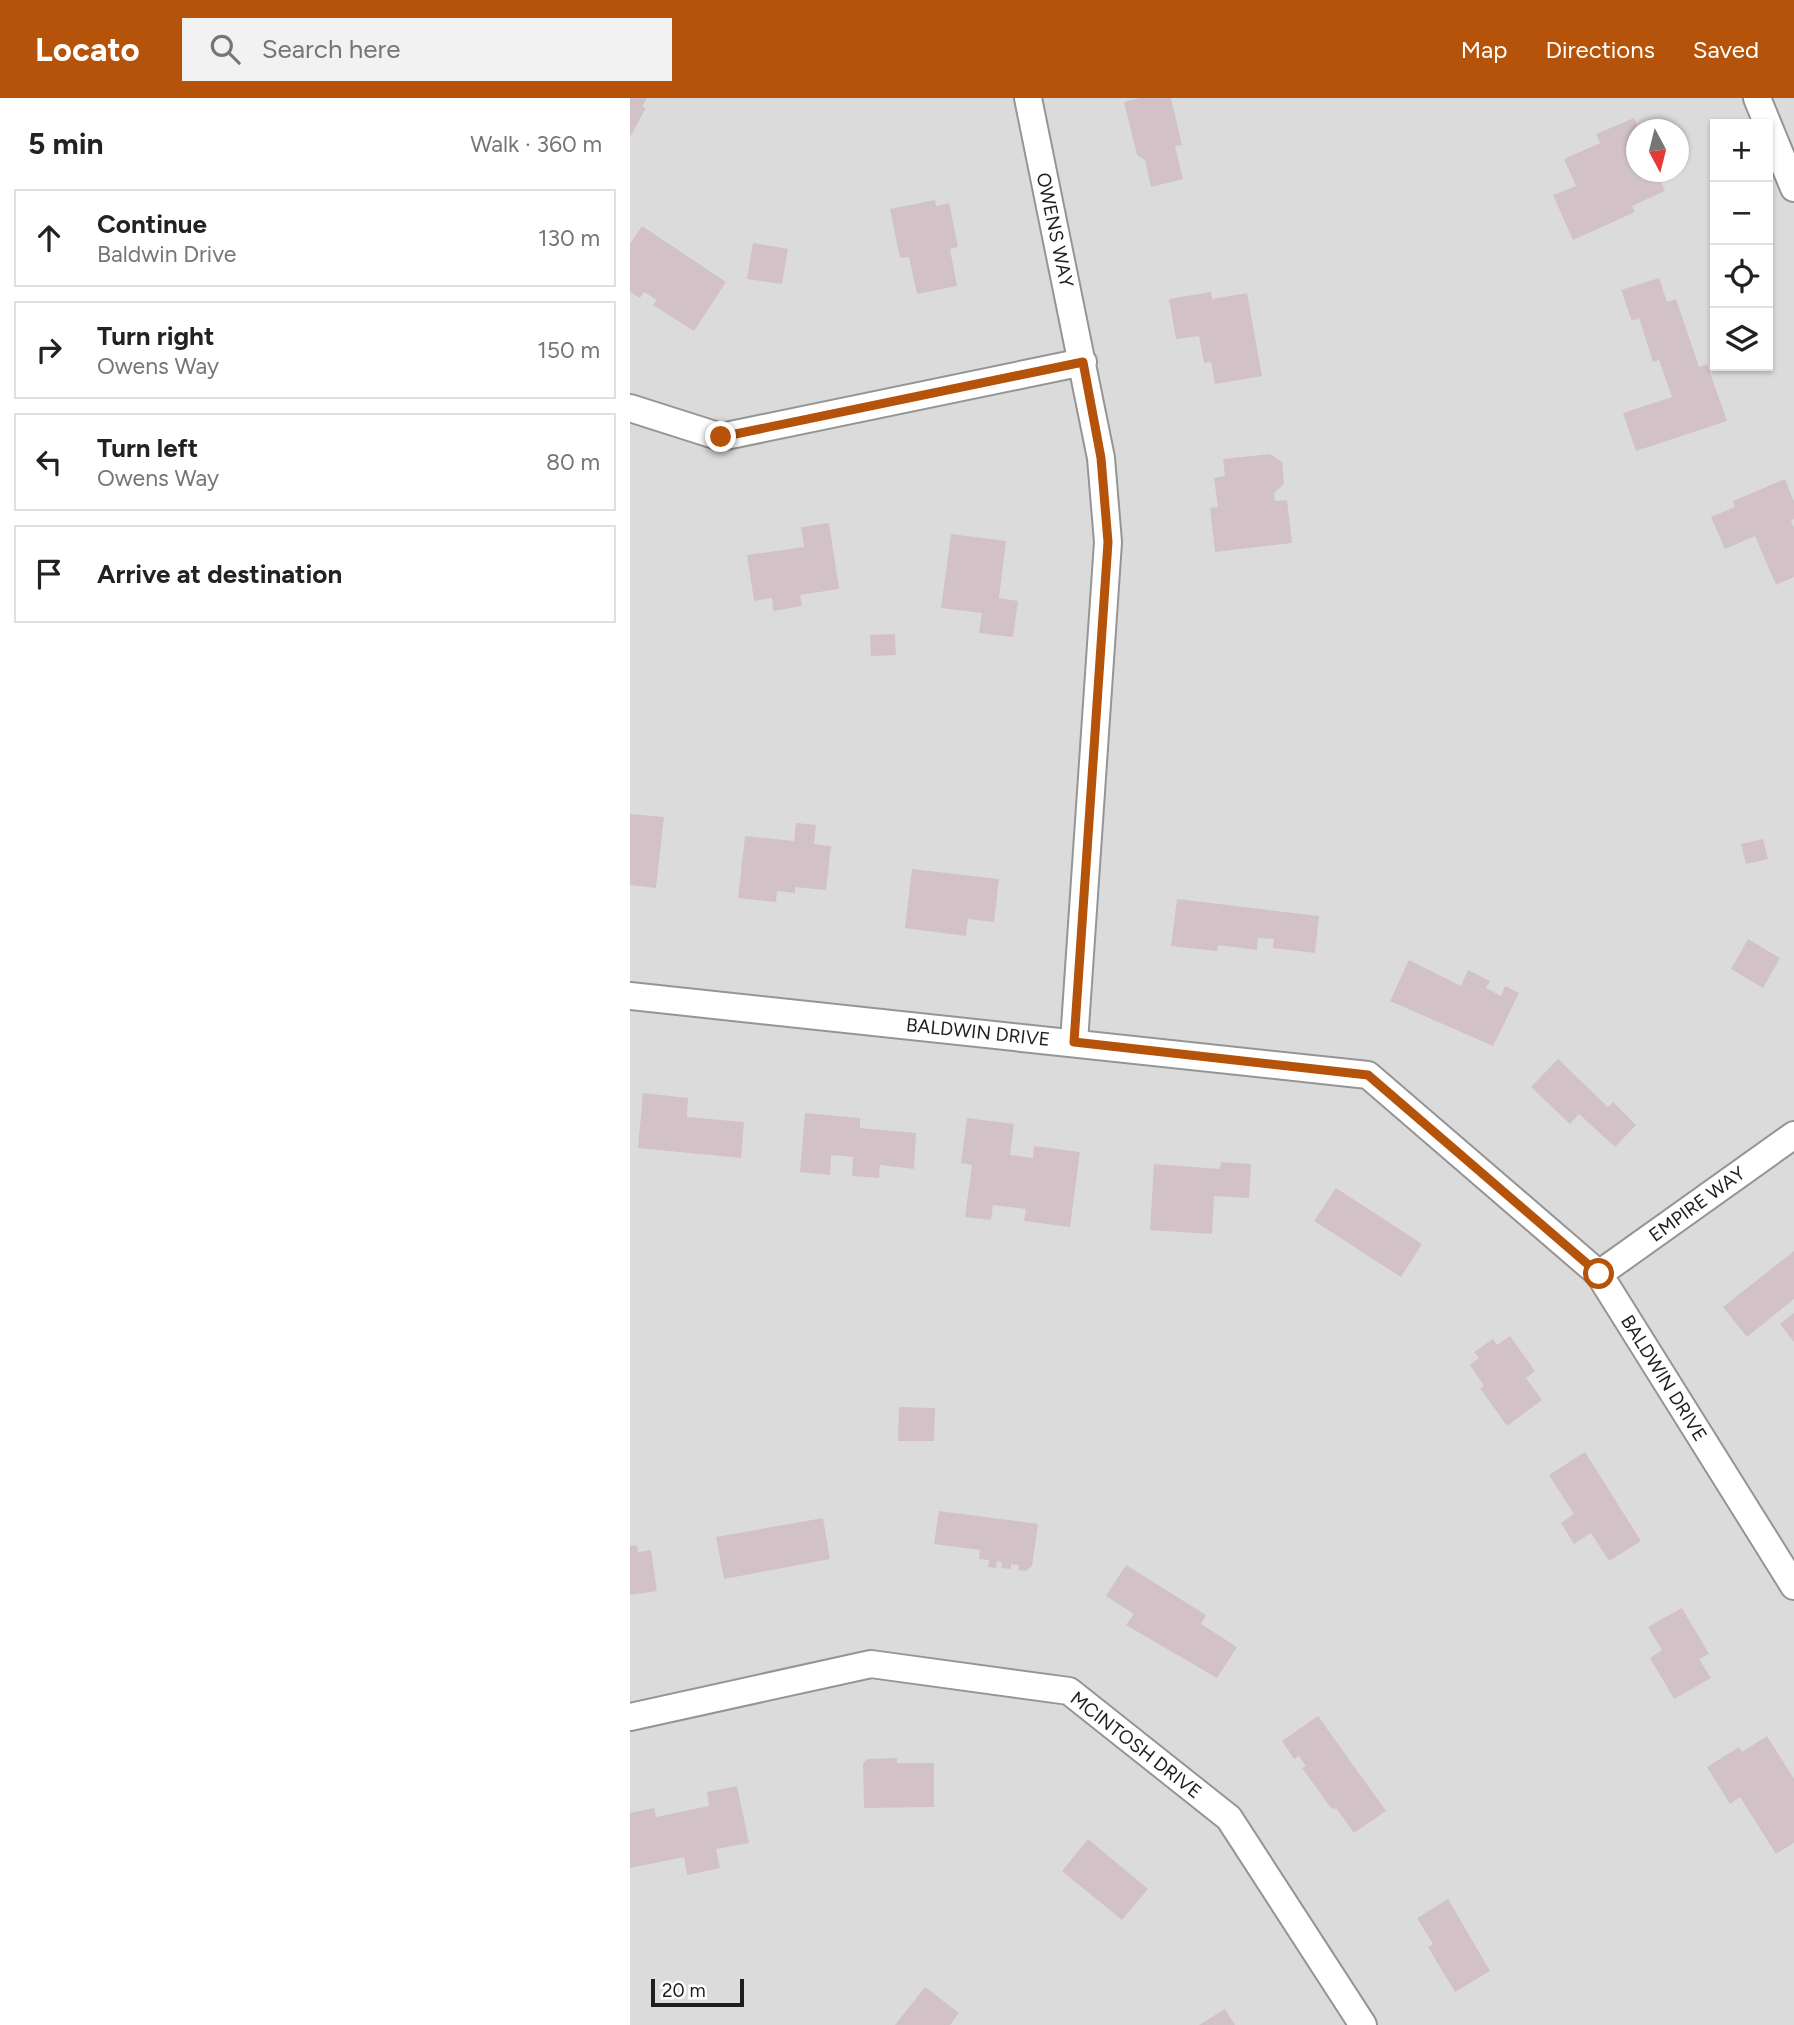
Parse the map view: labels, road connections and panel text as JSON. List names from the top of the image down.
{
  "streets": {
    "street": [
      "OWENS WAY",
      "BALDWIN DRIVE",
      "EMPIRE WAY",
      "MCINTOSH DRIVE"
    ]
  },
  "crossings": [
    ["OWENS WAY", "BALDWIN DRIVE"],
    ["BALDWIN DRIVE", "EMPIRE WAY"]
  ],
  "scale_bar": "20 m",
  "north": "bottom",
  "page": {
    "header": "Locato",
    "search": "Search here",
    "nav": ["Map", "Directions", "Saved"],
    "heading": ["5 min", "Walk · 360 m"],
    "map_buttons": ["+", "−"],
    "list": [
      ["Continue", "Baldwin Drive", "130 m"],
      ["Turn right", "Owens Way", "150 m"],
      ["Turn left", "Owens Way", "80 m"],
      "Arrive at destination"
    ],
    "scale": "20 m"
  }
}
